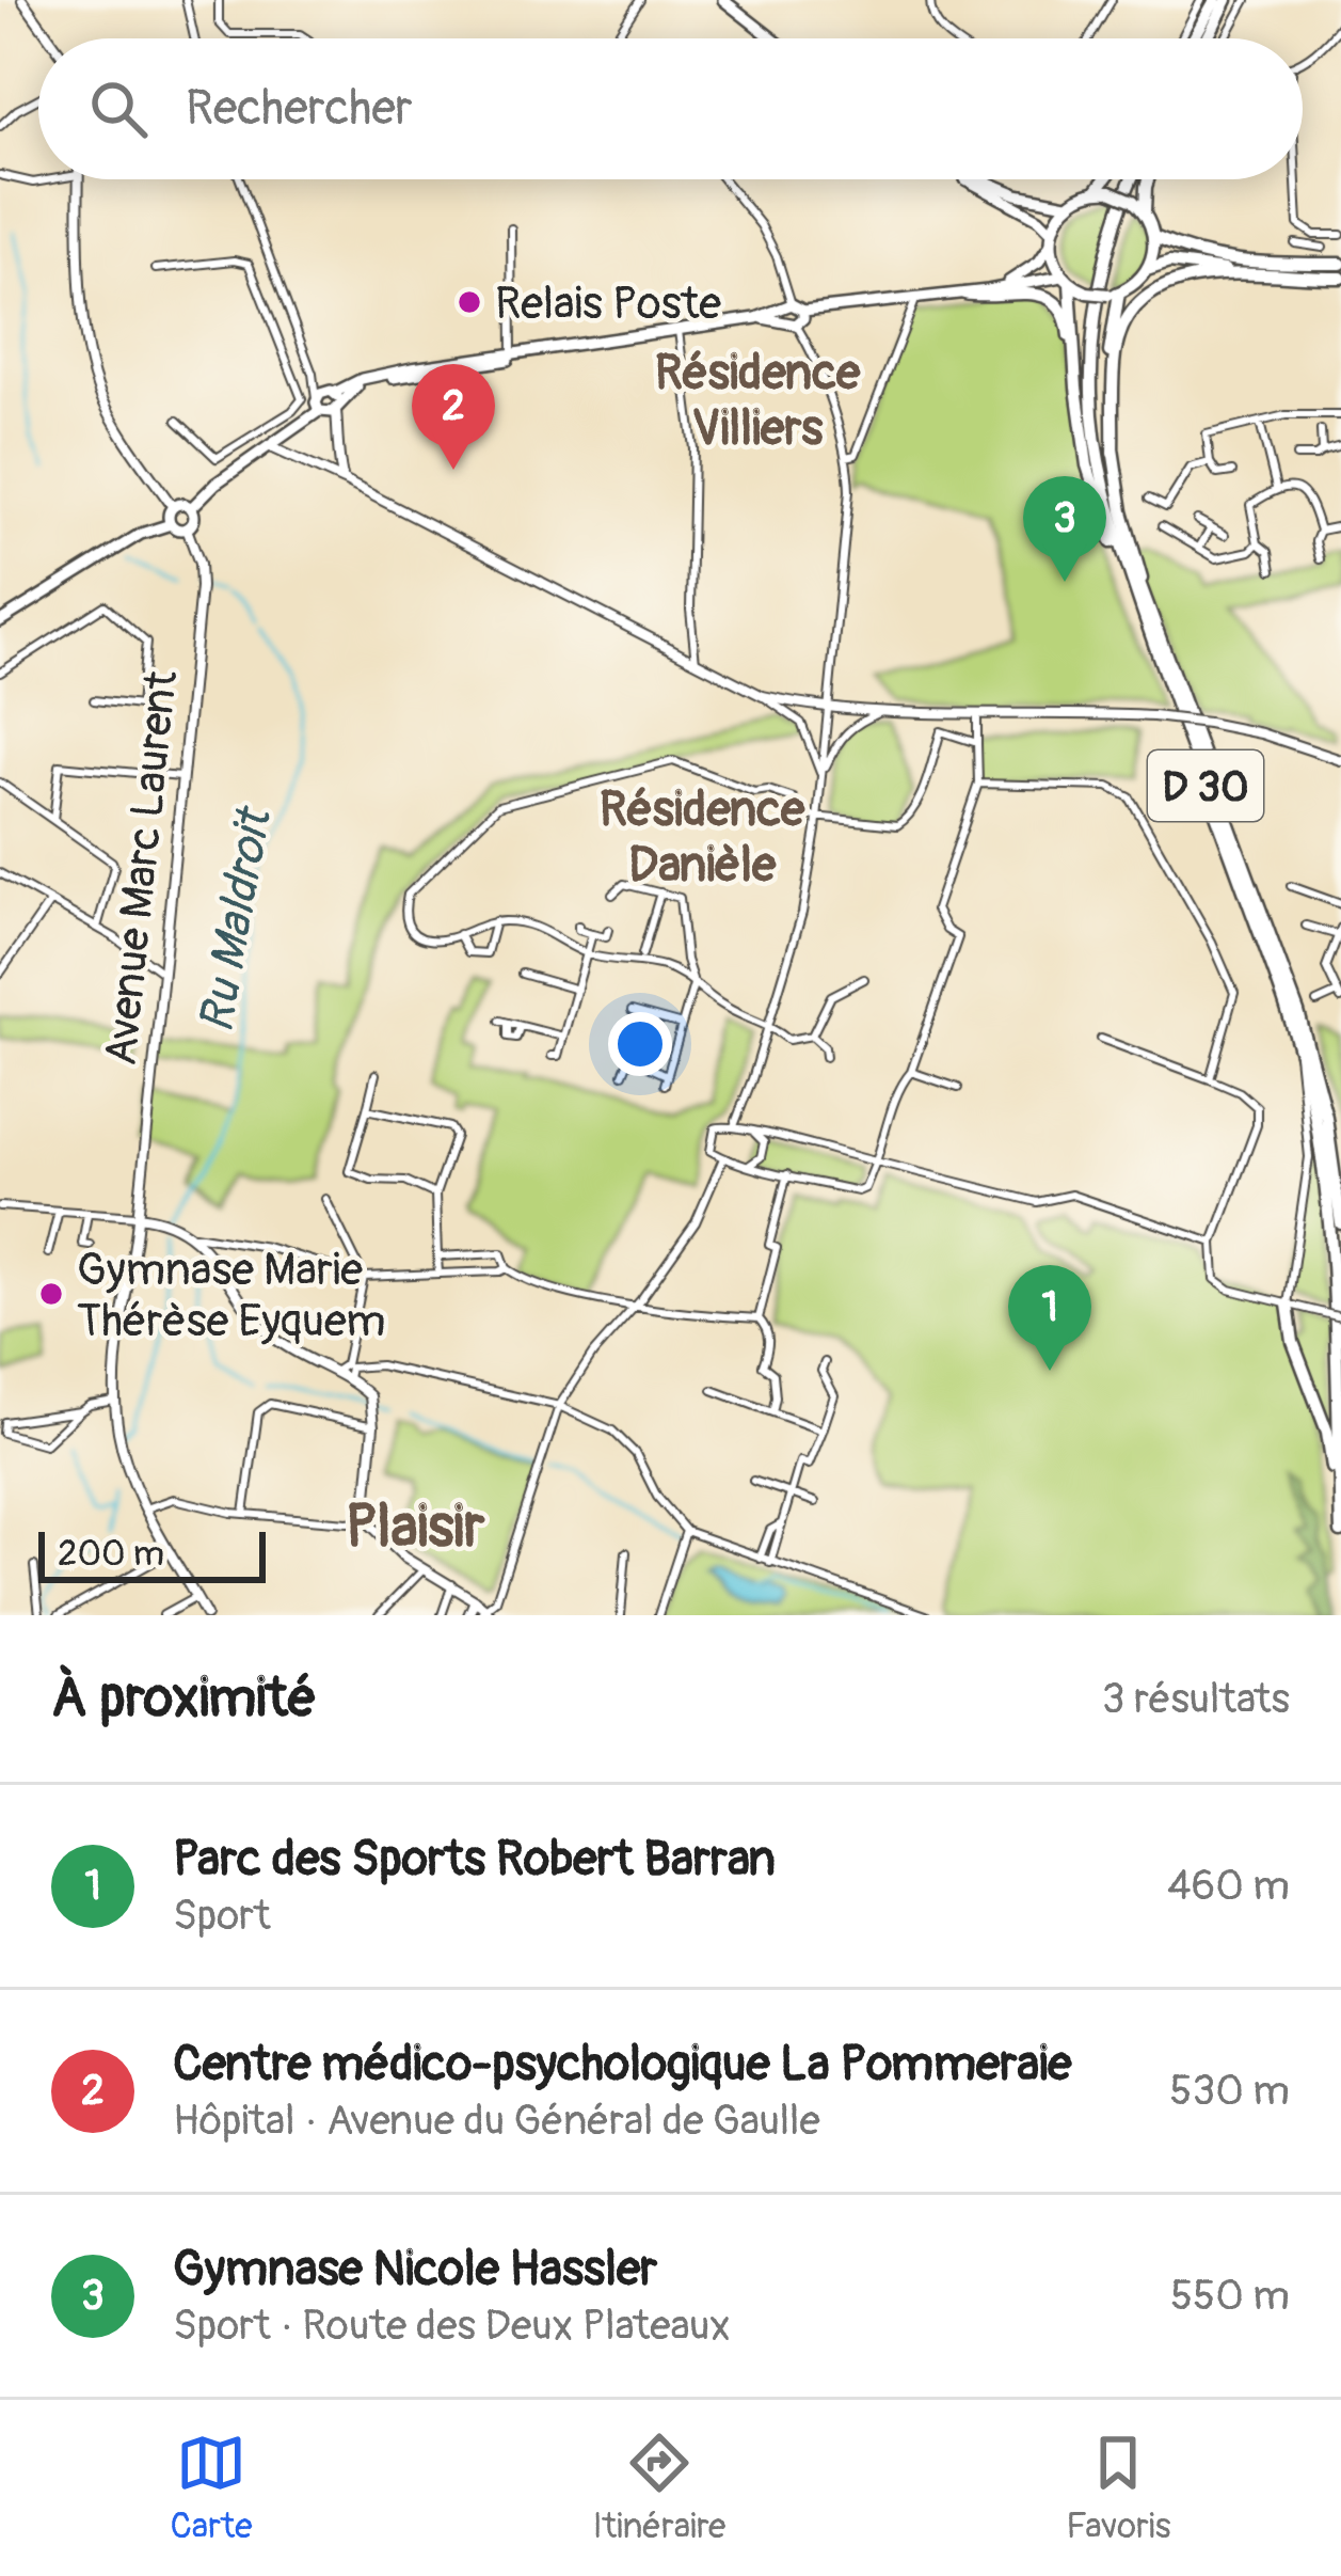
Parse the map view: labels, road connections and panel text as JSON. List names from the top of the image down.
{
  "streets": {
    "main road": ["D 30"],
    "street": ["Avenue Marc Laurent"]
  },
  "districts": ["Résidence Villiers", "Résidence Danièle", "Plaisir"],
  "water": ["Ru Maldroit"],
  "places": ["Relais Poste", "Gymnase Marie Thérèse Eyquem"],
  "scale_bar": "200 m",
  "page": {
    "search": "Rechercher",
    "pins": ["2", "3", "1"],
    "scale": "200 m",
    "heading": ["À proximité", "3 résultats"],
    "list": [
      {
        "mark": "1",
        "name": "Parc des Sports Robert Barran",
        "note": "Sport",
        "value": "460 m"
      },
      {
        "mark": "2",
        "name": "Centre médico-psychologique La Pommeraie",
        "note": "Hôpital · Avenue du Général de Gaulle",
        "value": "530 m"
      },
      {
        "mark": "3",
        "name": "Gymnase Nicole Hassler",
        "note": "Sport · Route des Deux Plateaux",
        "value": "550 m"
      }
    ],
    "nav": ["Carte", "Itinéraire", "Favoris"]
  }
}
